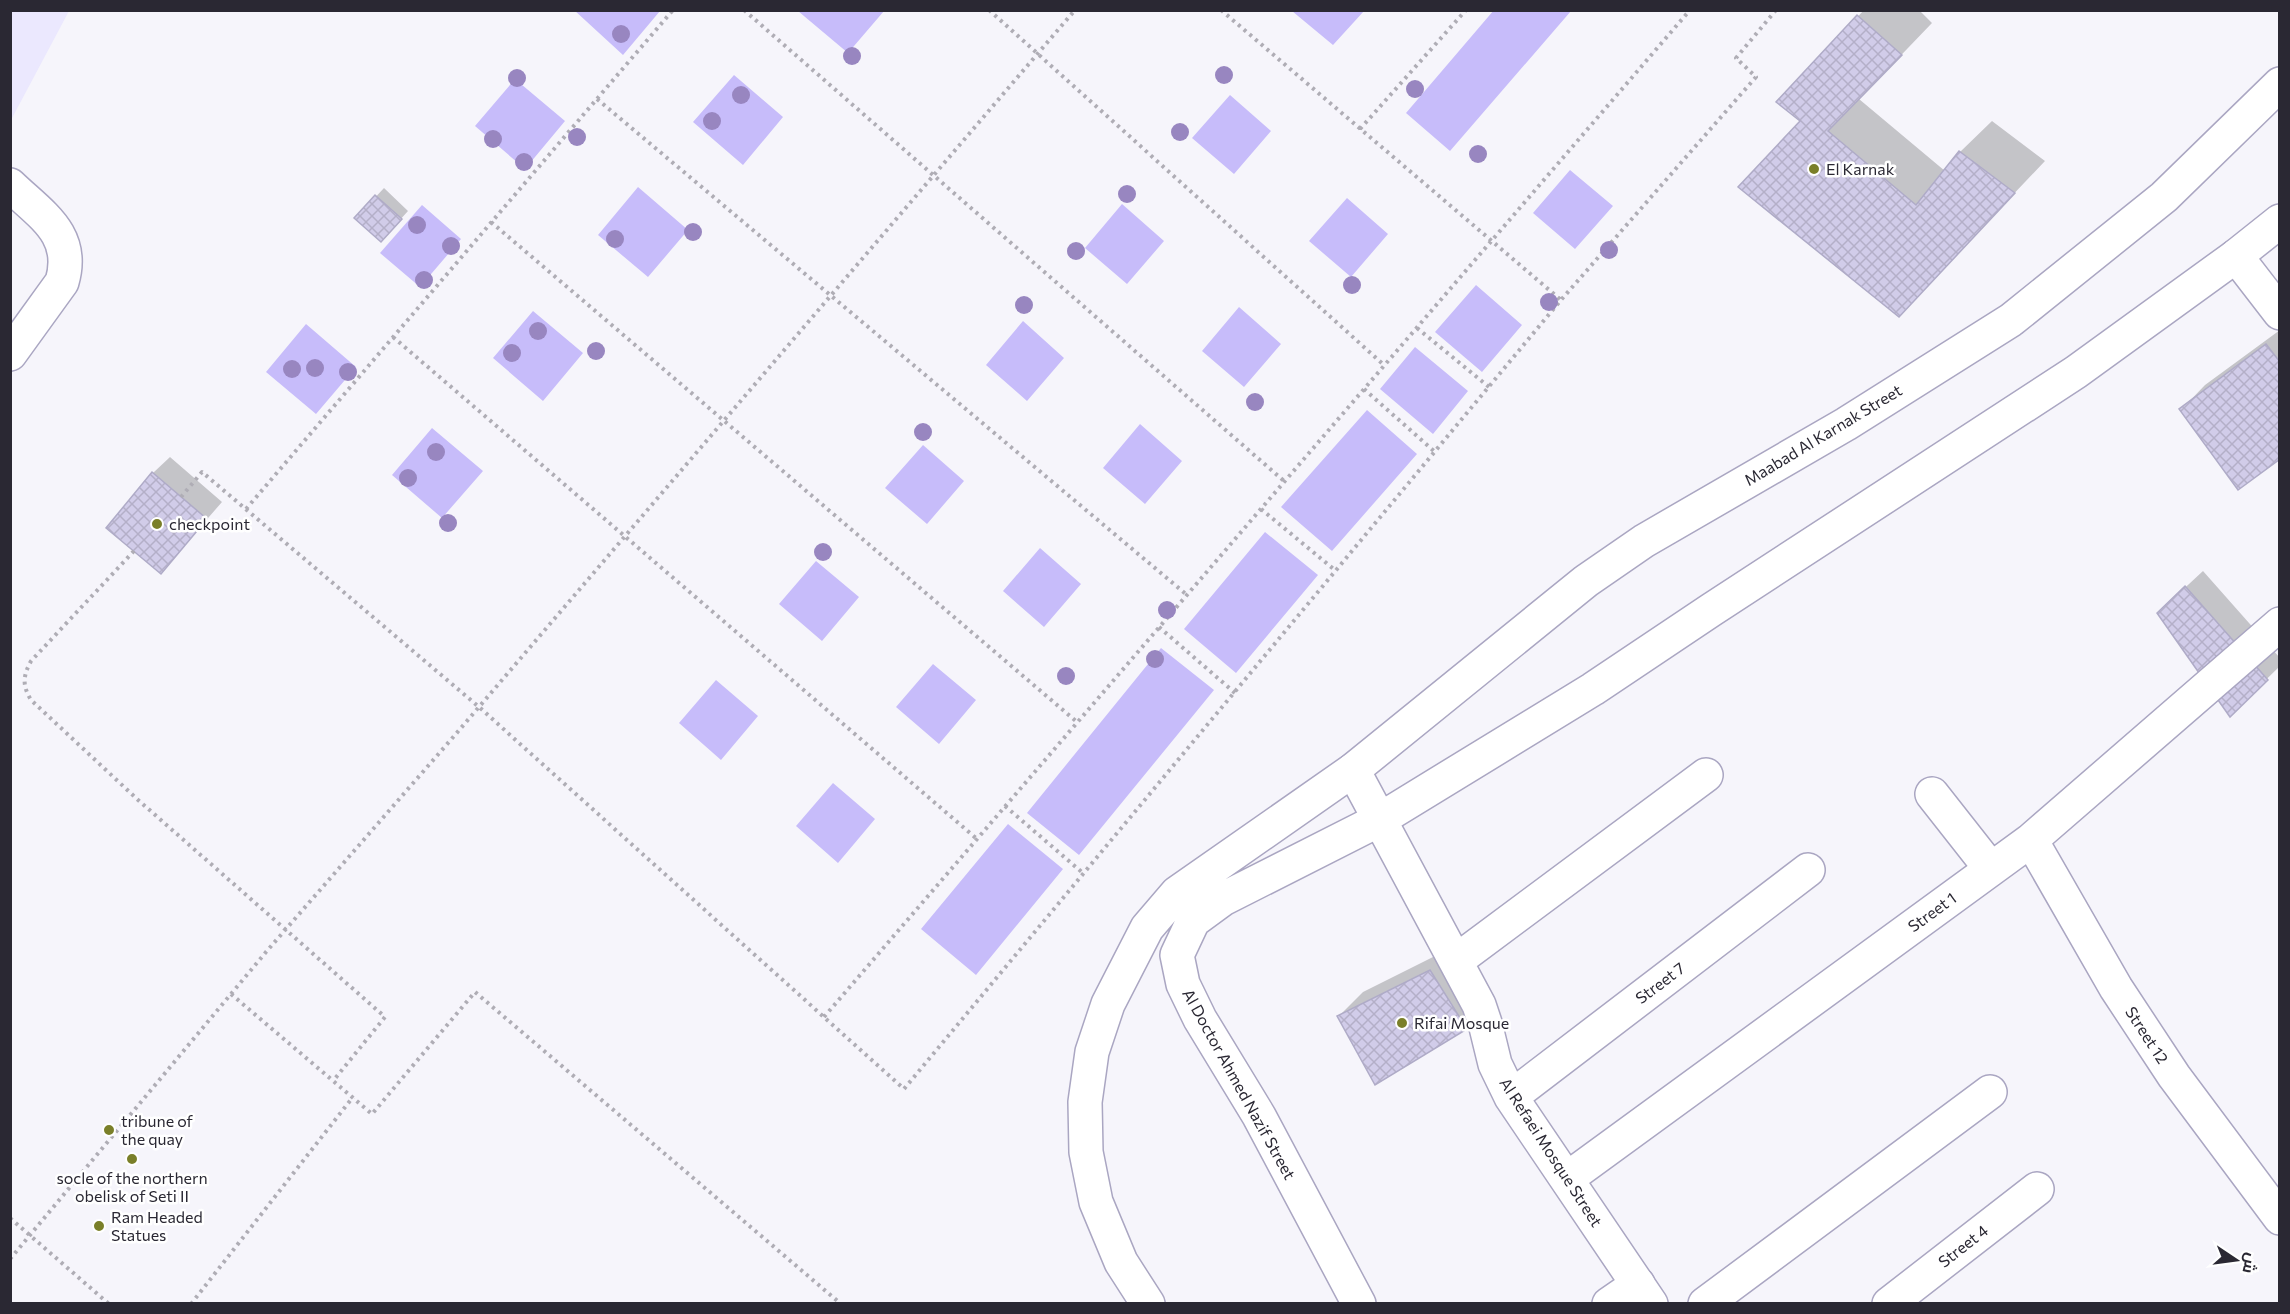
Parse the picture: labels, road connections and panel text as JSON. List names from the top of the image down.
{
  "streets": {
    "street": [
      "Maabad Al Karnak Street",
      "Street 1",
      "Street 7",
      "Street 12",
      "Al Doctor Ahmed Nazif Street",
      "Al Refaei Mosque Street",
      "Street 4"
    ]
  },
  "crossings": [
    ["Maabad Al Karnak Street", "Al Refaei Mosque Street"],
    ["Street 1", "Street 12"],
    ["Street 1", "Al Refaei Mosque Street"],
    ["Street 7", "Al Refaei Mosque Street"],
    ["Al Doctor Ahmed Nazif Street", "Al Refaei Mosque Street"]
  ],
  "places": [
    "El Karnak",
    "checkpoint",
    "Rifai Mosque",
    "tribune of the quay",
    "socle of the northern obelisk of Seti II",
    "Ram Headed Statues"
  ],
  "north": "right"
}
